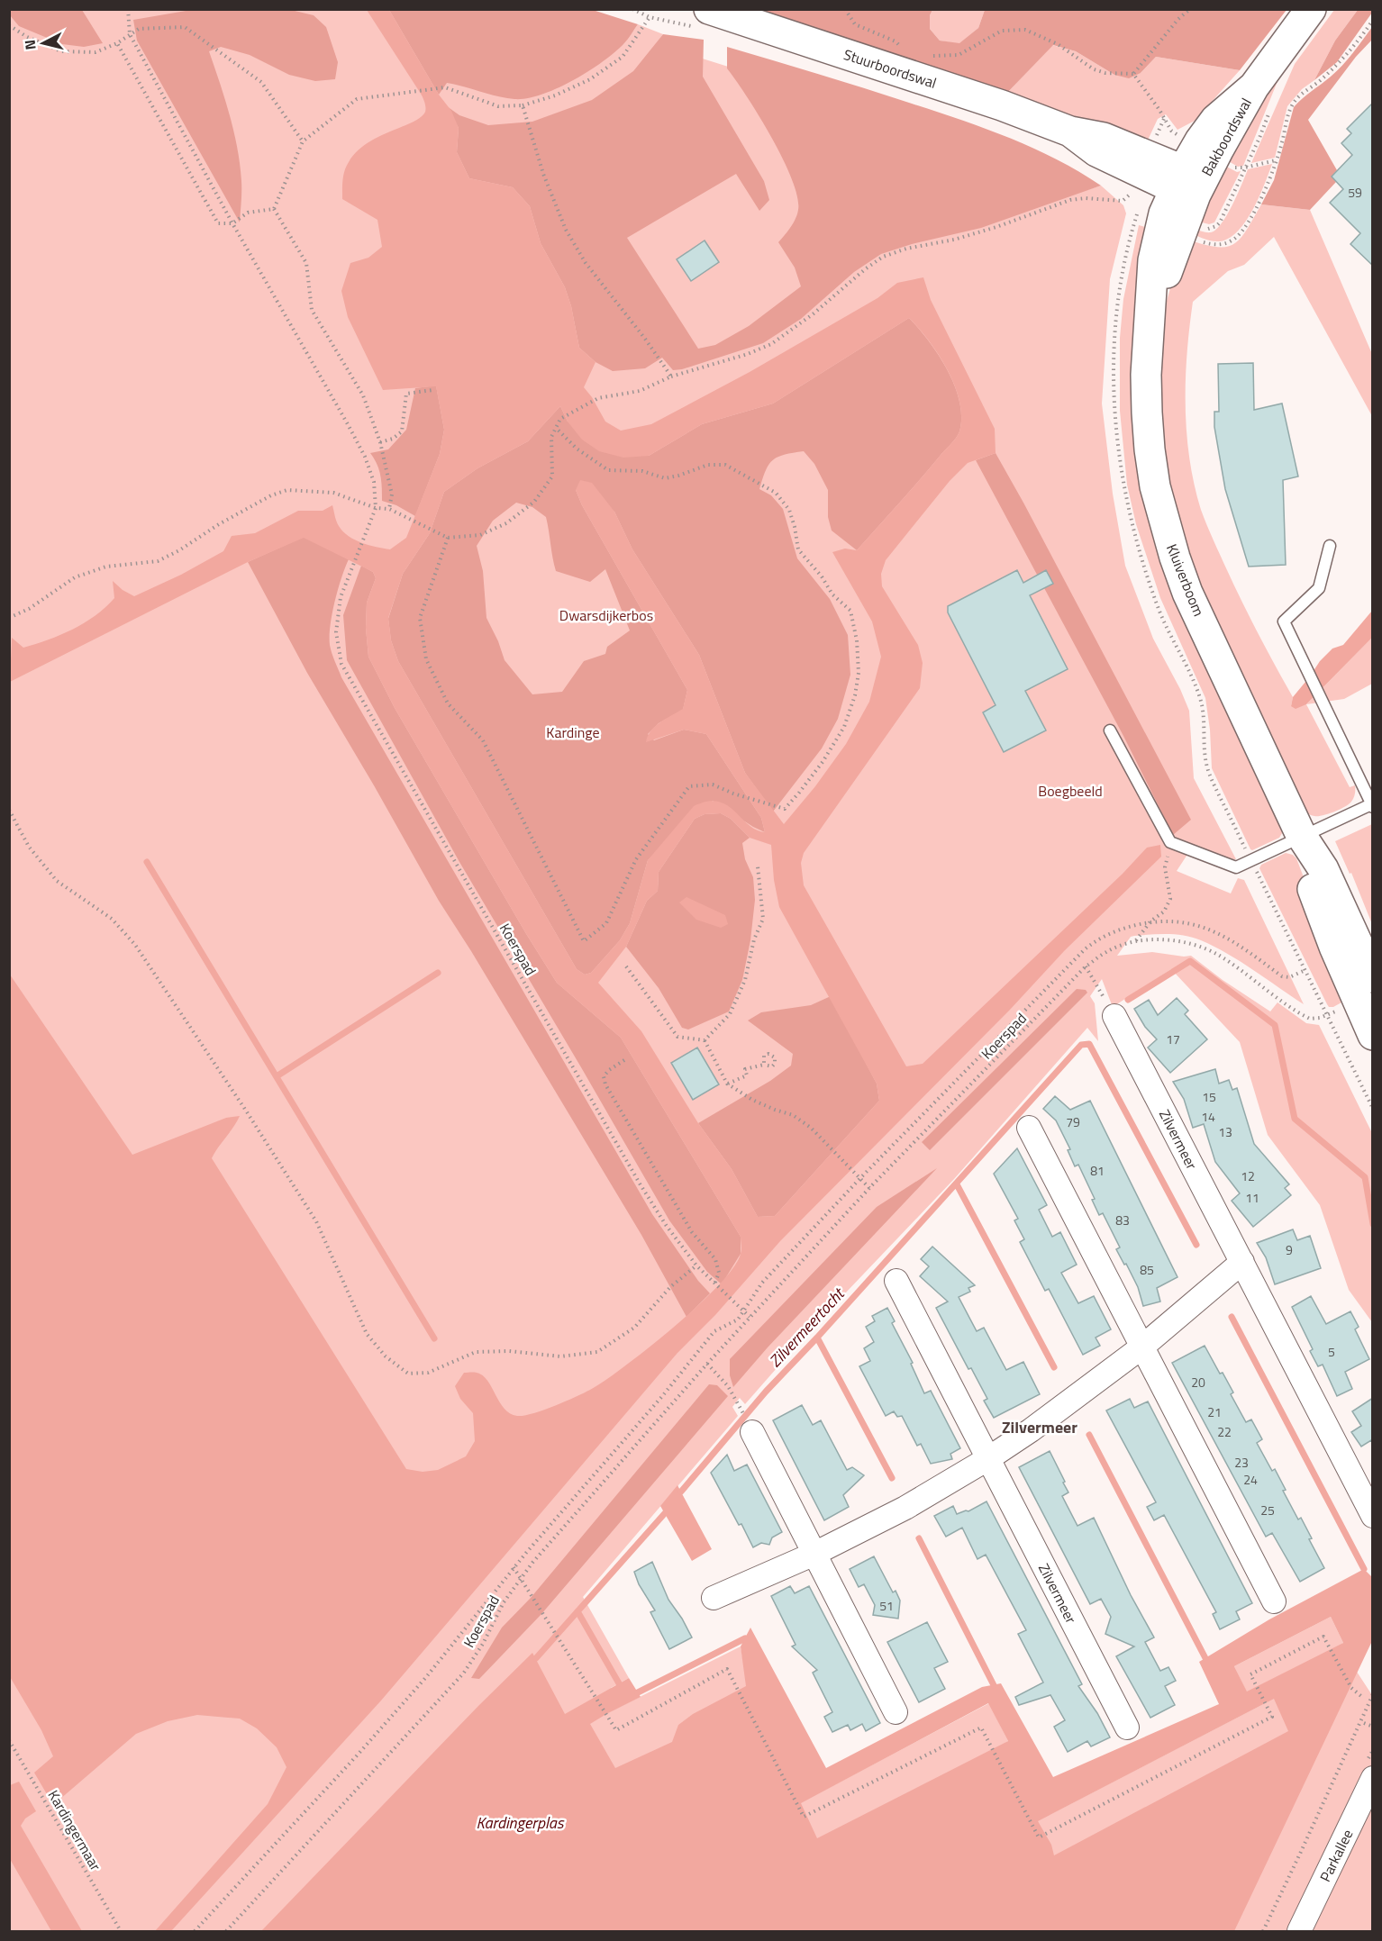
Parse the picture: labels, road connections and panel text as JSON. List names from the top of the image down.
{
  "streets": {
    "main road": ["Stuurboordswal", "Bakboordswal", "Kluiverboom"],
    "street": ["Zilvermeer", "Parkallee"],
    "path": ["Koerspad", "Kardingermaar"]
  },
  "crossings": [
    ["Stuurboordswal", "Bakboordswal"],
    ["Stuurboordswal", "Kluiverboom"],
    ["Bakboordswal", "Kluiverboom"]
  ],
  "districts": ["Zilvermeer"],
  "water": ["Zilvermeertocht", "Kardingerplas"],
  "parks": ["Dwarsdijkerbos", "Kardinge", "Boegbeeld"],
  "house_numbers": [
    "59",
    "17",
    "15",
    "14",
    "79",
    "13",
    "81",
    "12",
    "11",
    "83",
    "9",
    "85",
    "5",
    "20",
    "21",
    "22",
    "23",
    "24",
    "25",
    "51"
  ],
  "north": "left"
}
